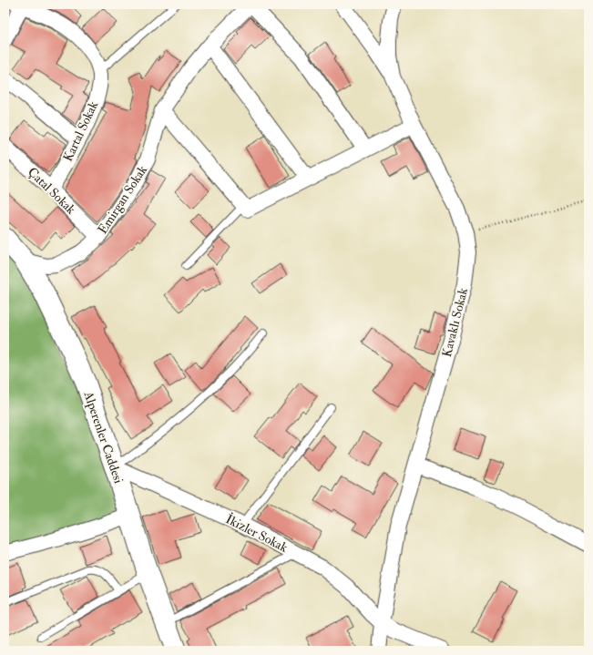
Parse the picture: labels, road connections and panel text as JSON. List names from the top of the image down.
{
  "streets": {
    "street": [
      "Kartal Sokak",
      "Çatal Sokak",
      "Emirgan Sokak",
      "Kavaklı Sokak",
      "Alperenler Caddesi",
      "İkizler Sokak"
    ]
  },
  "crossings": [
    ["Kartal Sokak", "Çatal Sokak"],
    ["Çatal Sokak", "Emirgan Sokak"],
    ["Emirgan Sokak", "Alperenler Caddesi"],
    ["Kavaklı Sokak", "İkizler Sokak"],
    ["Alperenler Caddesi", "İkizler Sokak"]
  ]
}
